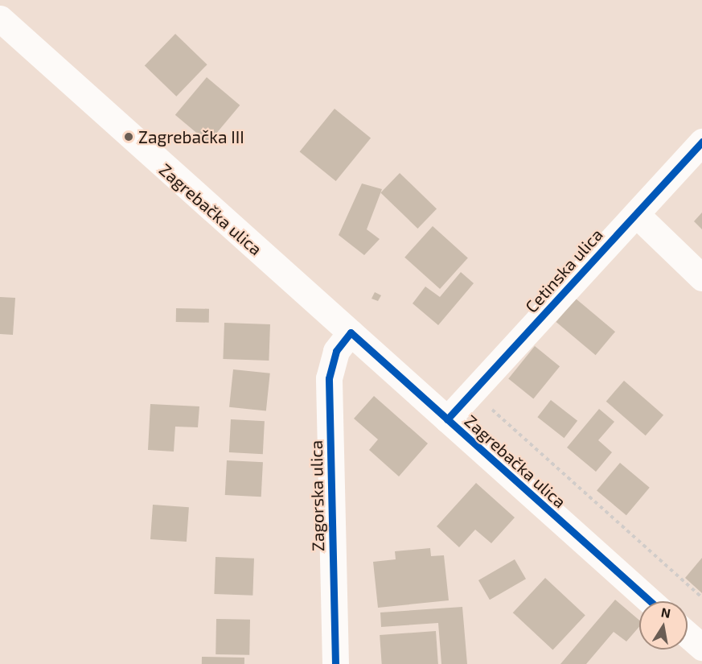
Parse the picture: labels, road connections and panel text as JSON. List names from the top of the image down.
{
  "streets": {
    "main road": ["Zagrebačka ulica", "Cetinska ulica", "Zagorska ulica"]
  },
  "crossings": [
    ["Zagrebačka ulica", "Cetinska ulica"],
    ["Zagrebačka ulica", "Zagorska ulica"]
  ],
  "places": ["Zagrebačka III"],
  "north": "top"
}
